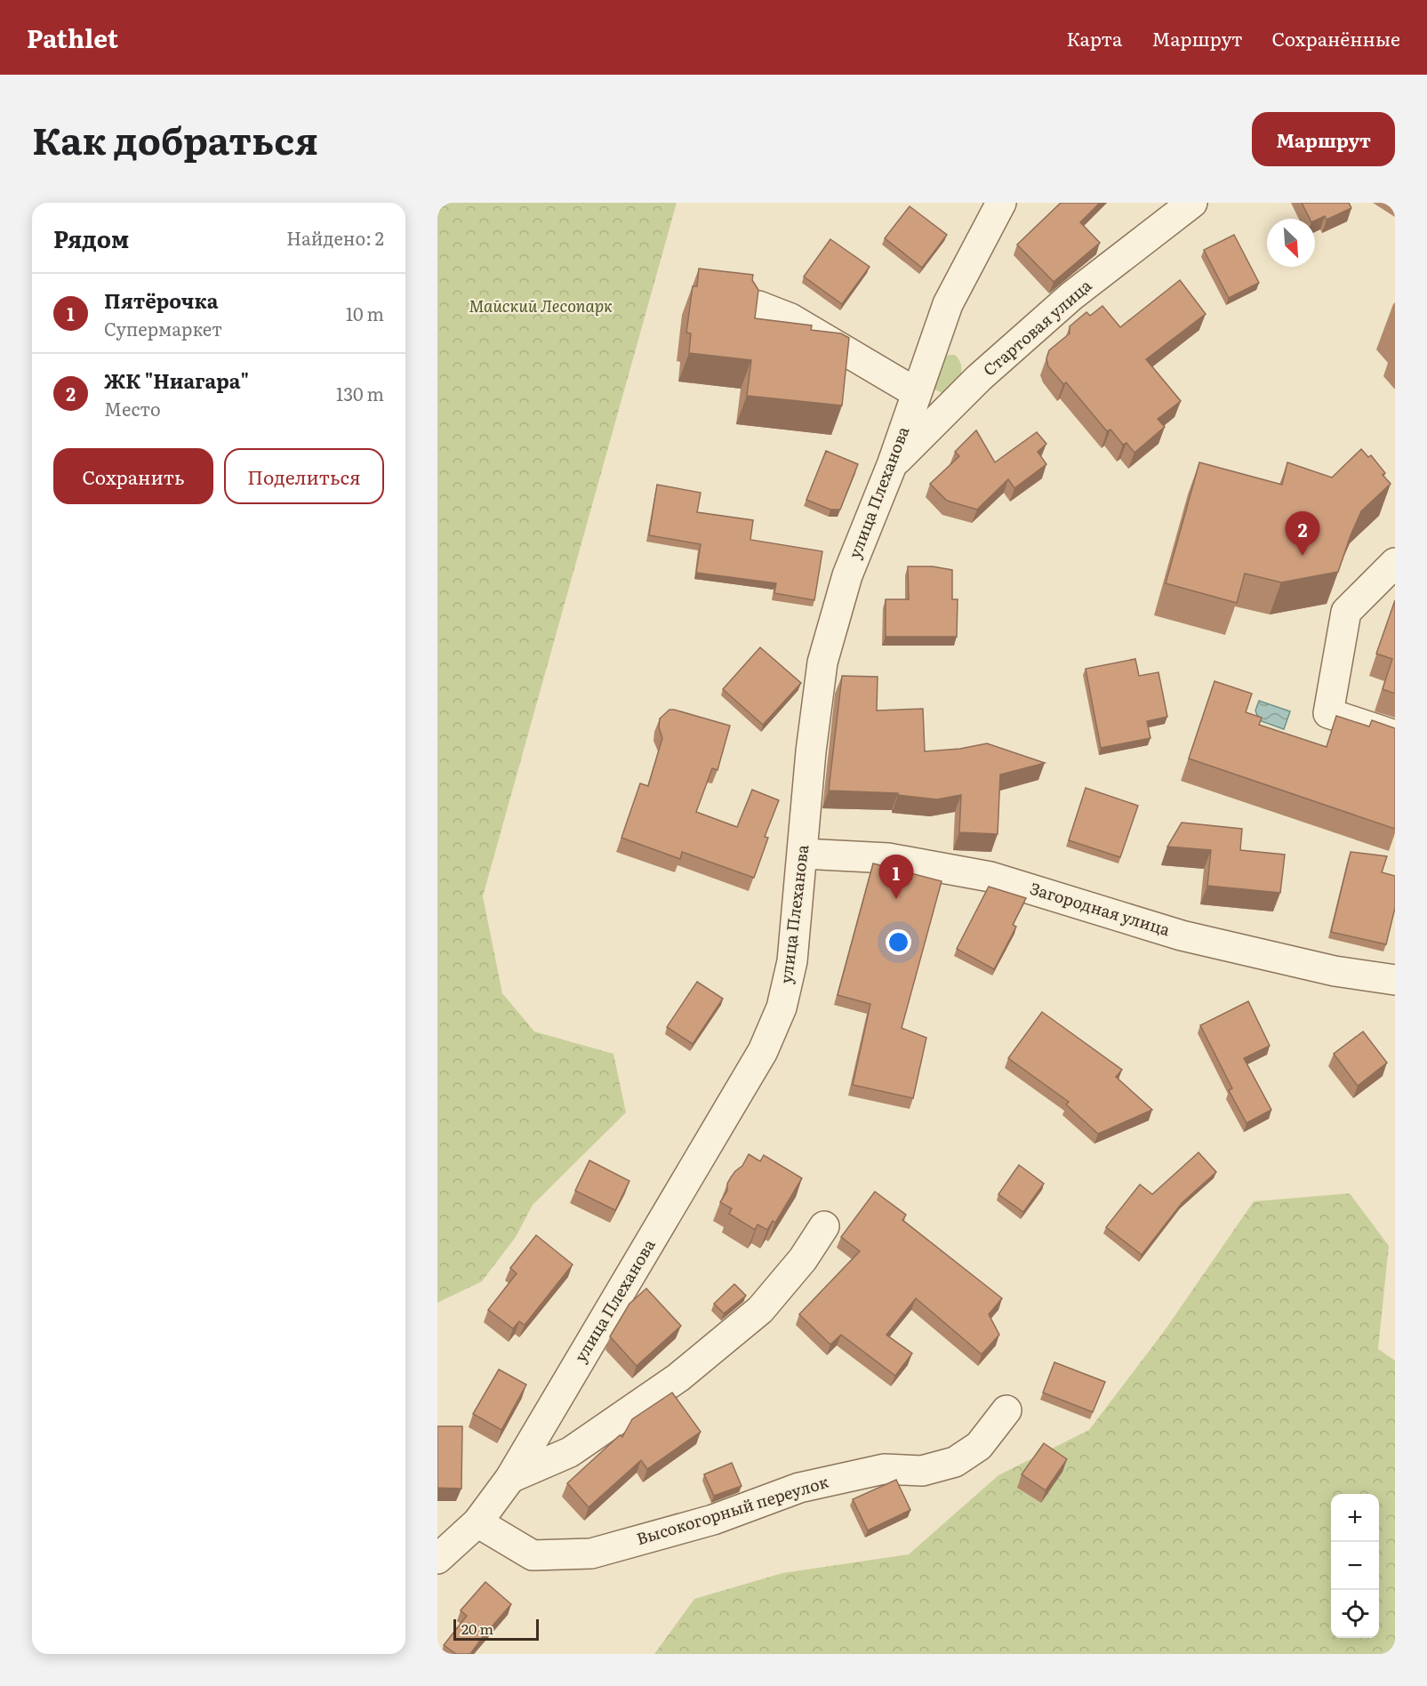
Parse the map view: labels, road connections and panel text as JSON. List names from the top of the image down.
{
  "streets": {
    "street": [
      "Стартовая улица",
      "улица Плеханова",
      "Загородная улица",
      "Высокогорный переулок"
    ]
  },
  "crossings": [
    ["Стартовая улица", "улица Плеханова"],
    ["улица Плеханова", "Загородная улица"],
    ["улица Плеханова", "Высокогорный переулок"]
  ],
  "parks": ["Майский Лесопарк"],
  "scale_bar": "20 m",
  "north": "bottom right",
  "page": {
    "header": "Pathlet",
    "nav": ["Карта", "Маршрут", "Сохранённые"],
    "title": "Как добраться",
    "buttons": [
      "Маршрут",
      ["Сохранить", "Поделиться"]
    ],
    "heading": ["Рядом", "Найдено: 2"],
    "list": [
      {
        "mark": "1",
        "name": "Пятёрочка",
        "note": "Супермаркет",
        "value": "10 m"
      },
      {
        "mark": "2",
        "name": "ЖК \"Ниагара\"",
        "note": "Место",
        "value": "130 m"
      }
    ],
    "pins": ["2", "1"],
    "map_buttons": ["+", "−"],
    "scale": "20 m"
  }
}
